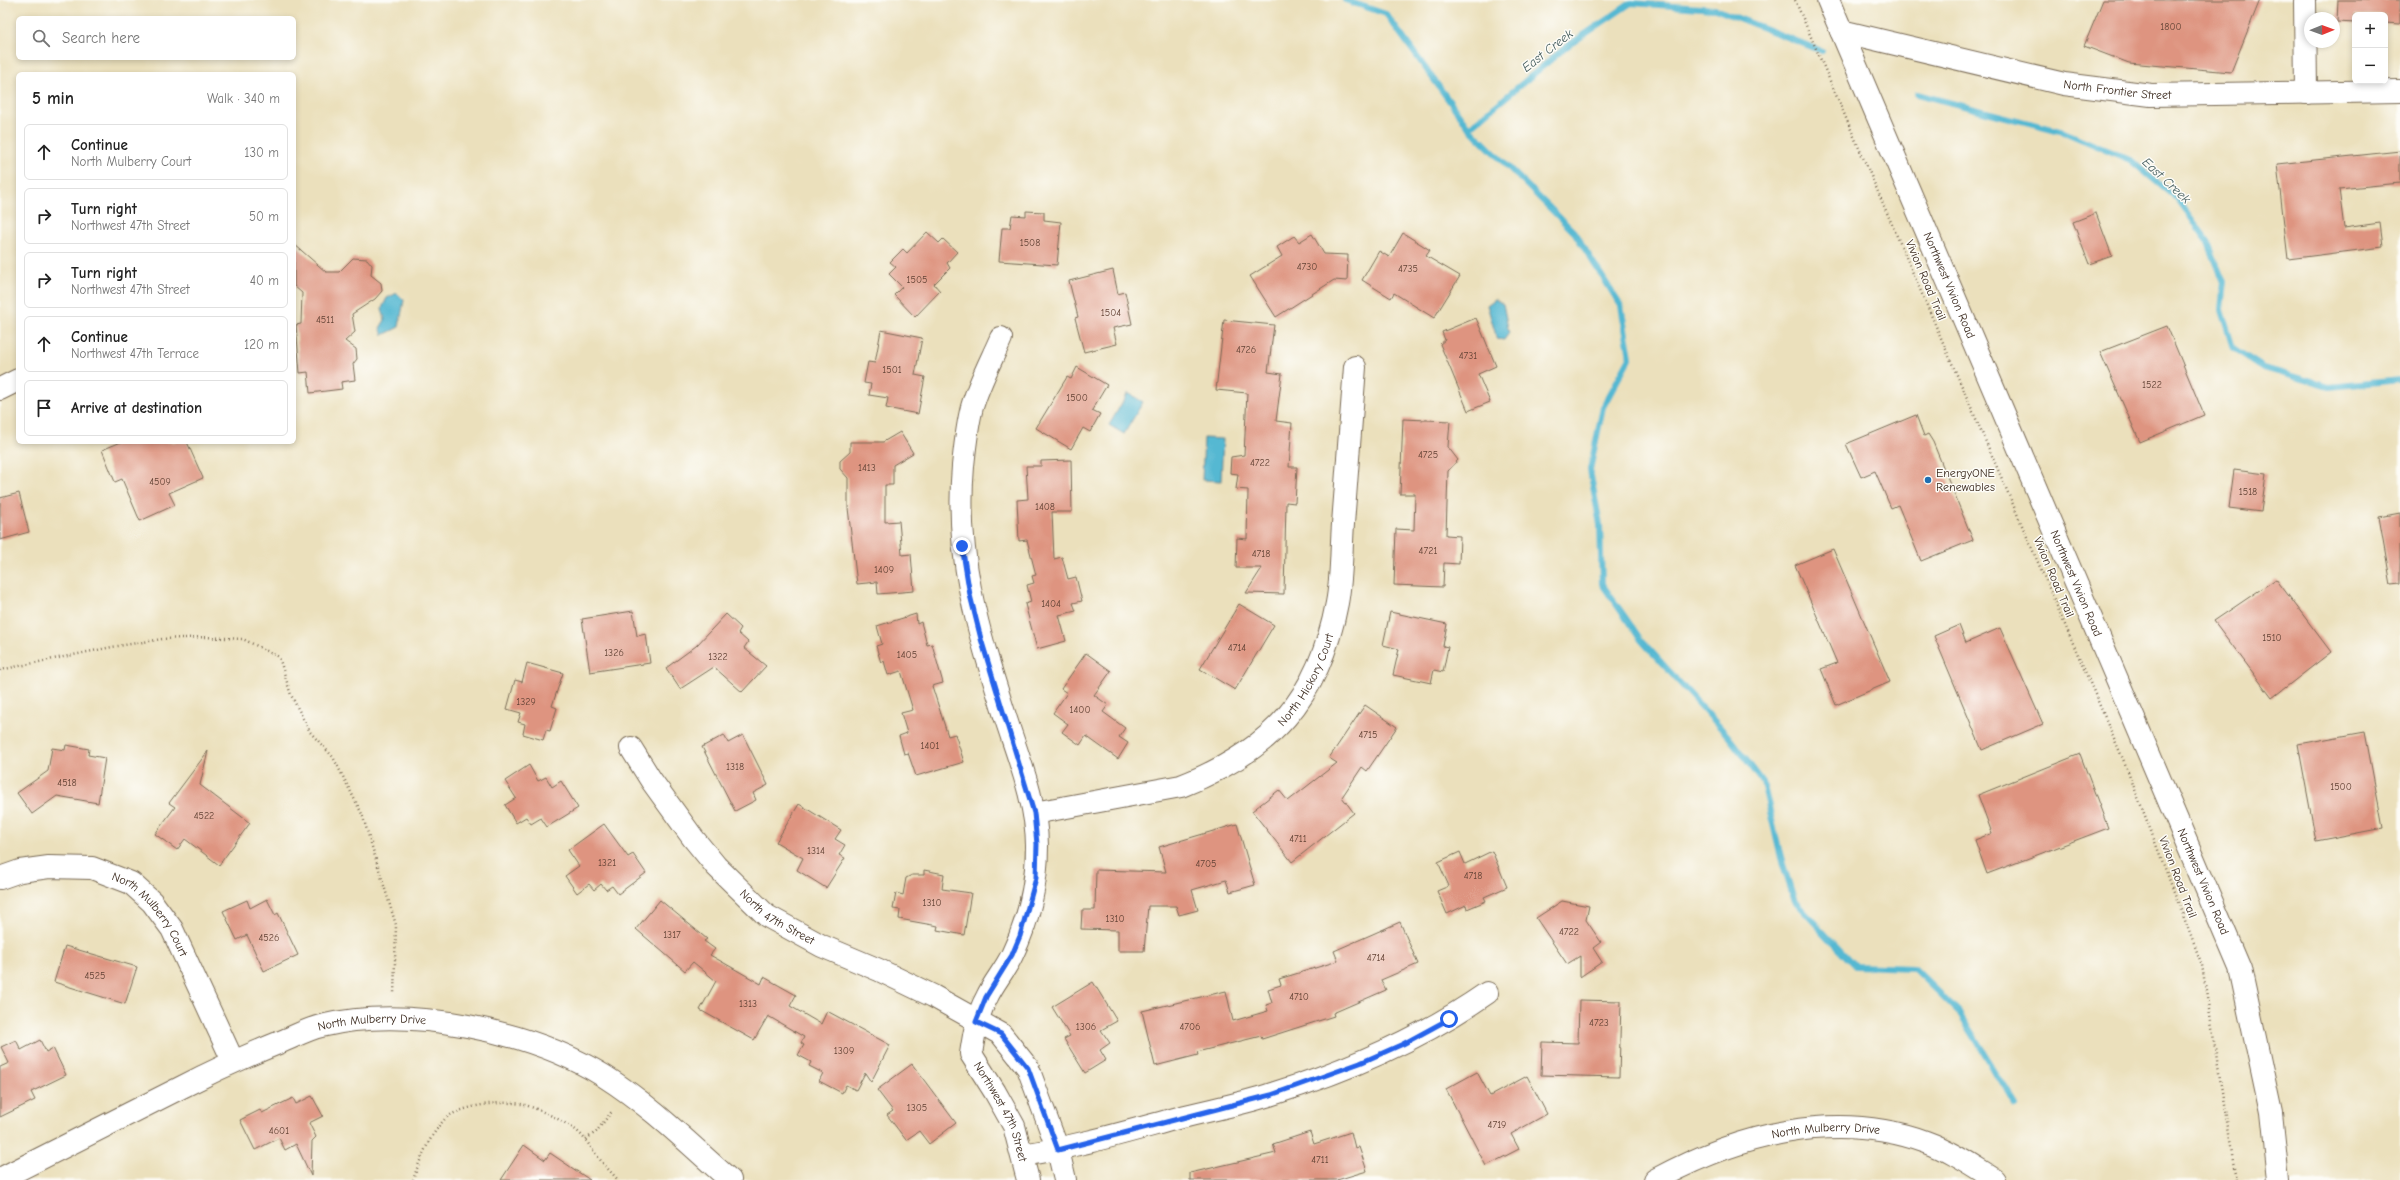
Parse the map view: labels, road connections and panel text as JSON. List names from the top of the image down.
{
  "streets": {
    "street": [
      "North Frontier Street",
      "Northwest Vivion Road",
      "North Hickory Court",
      "North 47th Street",
      "North Mulberry Court",
      "North Mulberry Drive",
      "Northwest 47th Street"
    ],
    "path": ["Vivion Road Trail"]
  },
  "crossings": [
    ["North Frontier Street", "Northwest Vivion Road"],
    ["North Hickory Court", "Northwest 47th Street"],
    ["North 47th Street", "Northwest 47th Street"],
    ["North Mulberry Court", "North Mulberry Drive"]
  ],
  "water": ["East Creek"],
  "places": ["EnergyONE Renewables"],
  "house_numbers": [
    "1800",
    "1508",
    "4730",
    "4735",
    "1505",
    "1504",
    "4511",
    "4726",
    "4731",
    "1501",
    "1522",
    "1500",
    "4725",
    "4722",
    "1413",
    "4509",
    "1518",
    "1408",
    "4721",
    "4718",
    "1409",
    "1404",
    "1510",
    "4714",
    "1326",
    "1405",
    "1322",
    "1329",
    "1400",
    "4715",
    "1401",
    "1318",
    "4518",
    "1500",
    "4522",
    "4711",
    "1314",
    "1321",
    "4705",
    "4718",
    "1310",
    "1310",
    "4722",
    "1317",
    "4526",
    "4714",
    "4525",
    "4710",
    "1313",
    "4723",
    "1306",
    "4706",
    "1309",
    "1305",
    "4719",
    "4601",
    "4711"
  ],
  "north": "right",
  "page": {
    "map_buttons": ["+", "−"],
    "search": "Search here",
    "heading": ["5 min", "Walk · 340 m"],
    "list": [
      ["Continue", "North Mulberry Court", "130 m"],
      ["Turn right", "Northwest 47th Street", "50 m"],
      ["Turn right", "Northwest 47th Street", "40 m"],
      ["Continue", "Northwest 47th Terrace", "120 m"],
      "Arrive at destination"
    ]
  }
}
